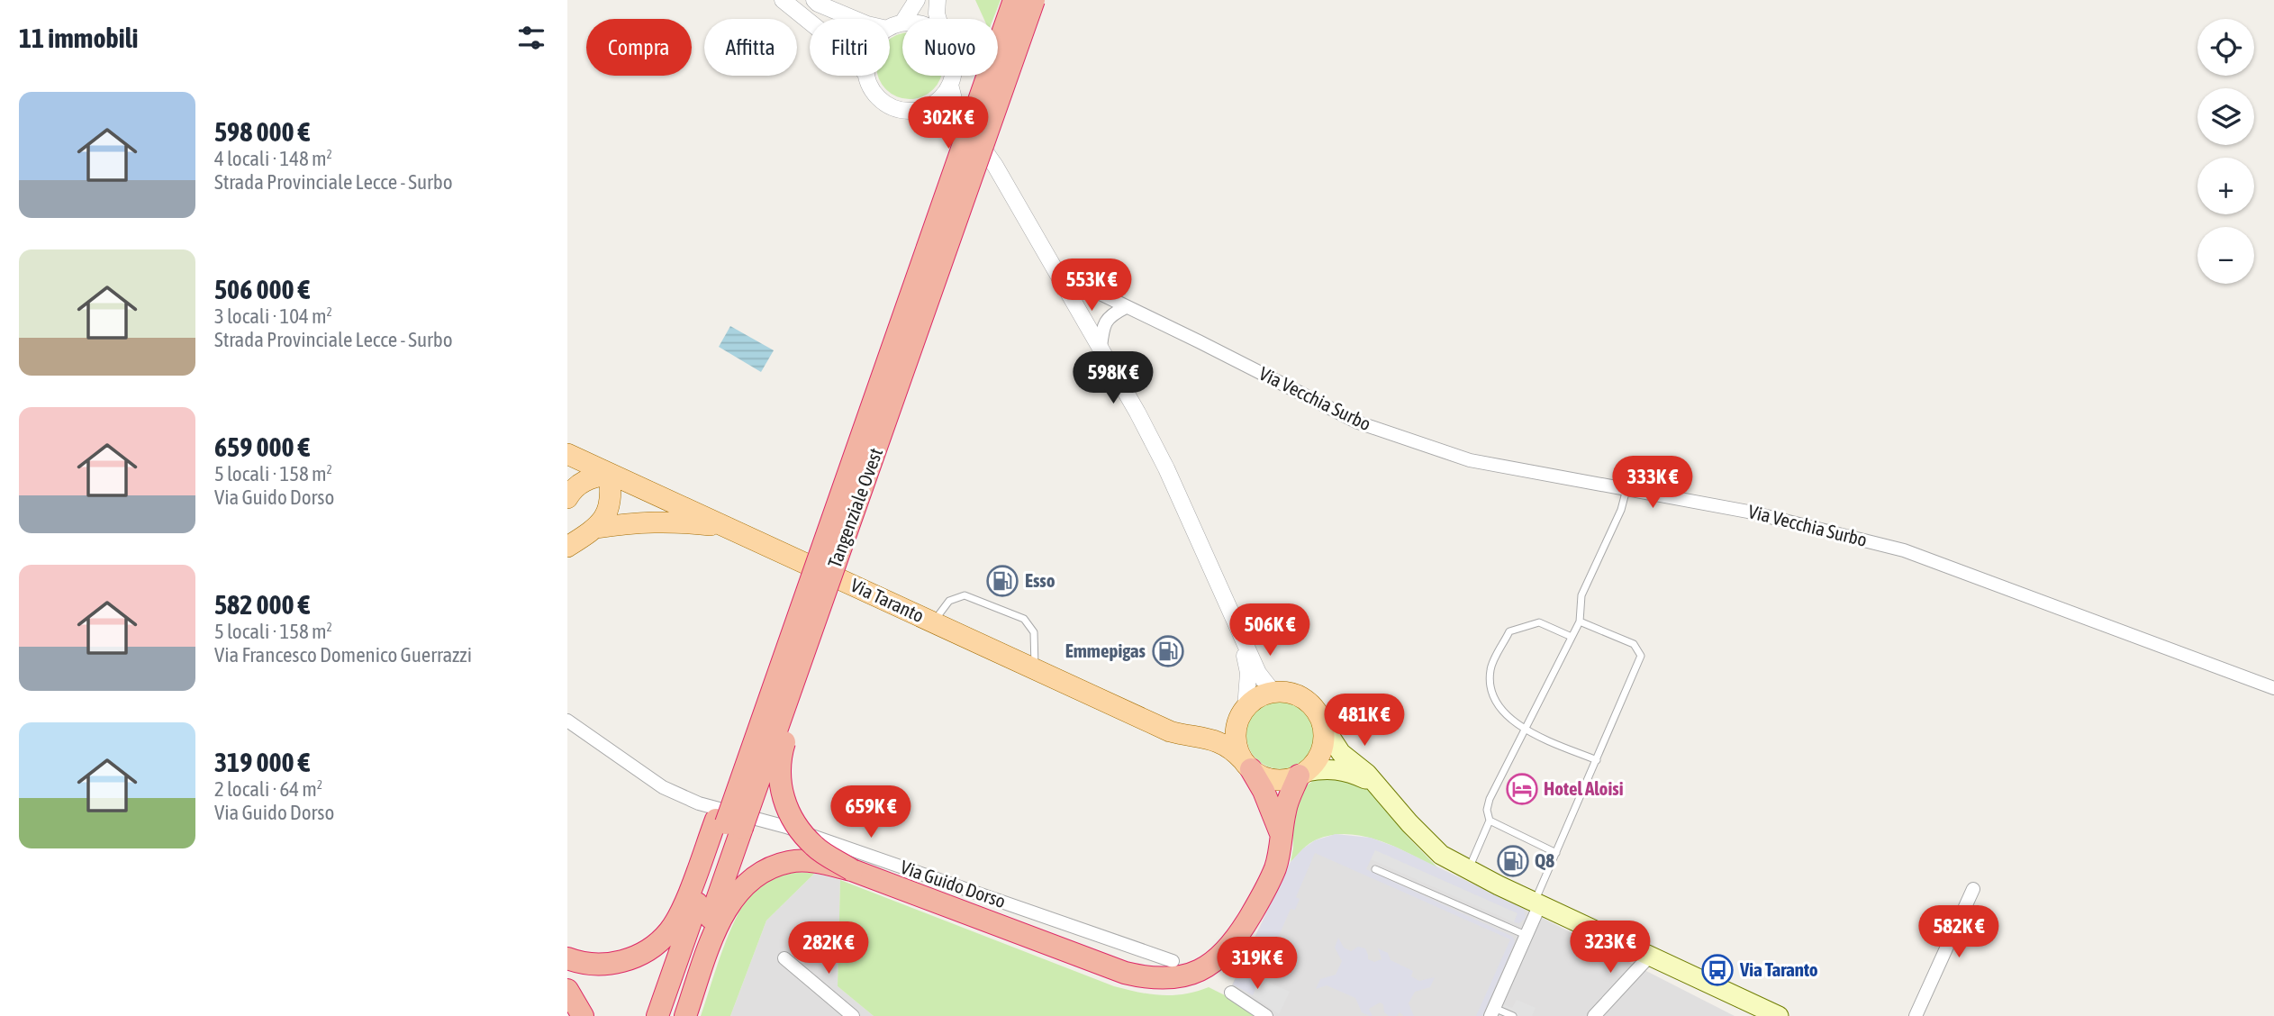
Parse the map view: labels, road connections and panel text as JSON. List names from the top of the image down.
{
  "streets": {
    "highway": ["Tangenziale Ovest"],
    "main road": ["Via Taranto"],
    "street": ["Via Vecchia Surbo", "Via Guido Dorso"]
  },
  "places": {
    "fuel station": ["Esso", "Emmepigas", "Q8"],
    "hotel": ["Hotel Aloisi"],
    "bus stop": ["Via Taranto"]
  },
  "page": {
    "heading": "11 immobili",
    "map_buttons": ["+", "−"],
    "chip": [
      "Compra",
      "Affitta",
      "Filtri",
      "Nuovo"
    ],
    "list": [
      {
        "name": "598 000 €",
        "note": "4 locali · 148 m² · Strada Provinciale Lecce - Surbo"
      },
      {
        "name": "506 000 €",
        "note": "3 locali · 104 m² · Strada Provinciale Lecce - Surbo"
      },
      {
        "name": "659 000 €",
        "note": "5 locali · 158 m² · Via Guido Dorso"
      },
      {
        "name": "582 000 €",
        "note": "5 locali · 158 m² · Via Francesco Domenico Guerrazzi"
      },
      {
        "name": "319 000 €",
        "note": "2 locali · 64 m² · Via Guido Dorso"
      }
    ],
    "price": [
      "302K €",
      "553K €",
      "598K €",
      "333K €",
      "506K €",
      "481K €",
      "659K €",
      "582K €",
      "323K €",
      "282K €",
      "319K €"
    ]
  }
}
